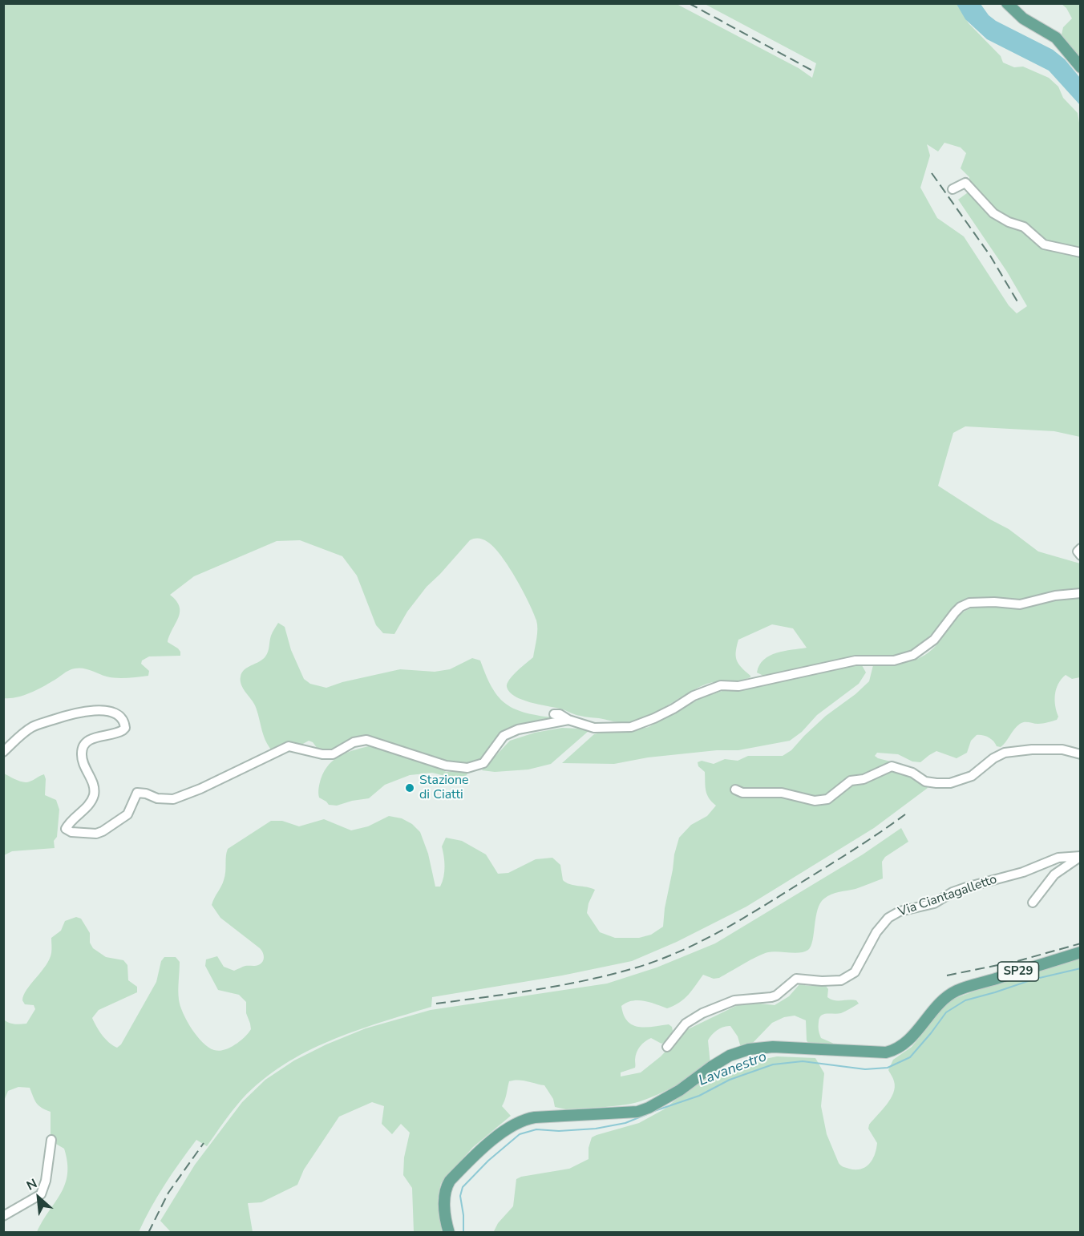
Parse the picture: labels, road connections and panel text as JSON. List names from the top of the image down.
{
  "streets": {
    "main road": ["SP29"],
    "street": ["Via Ciantagalletto"]
  },
  "water": ["Lavanestro"],
  "places": ["Stazione di Ciatti"],
  "north": "top left"
}
